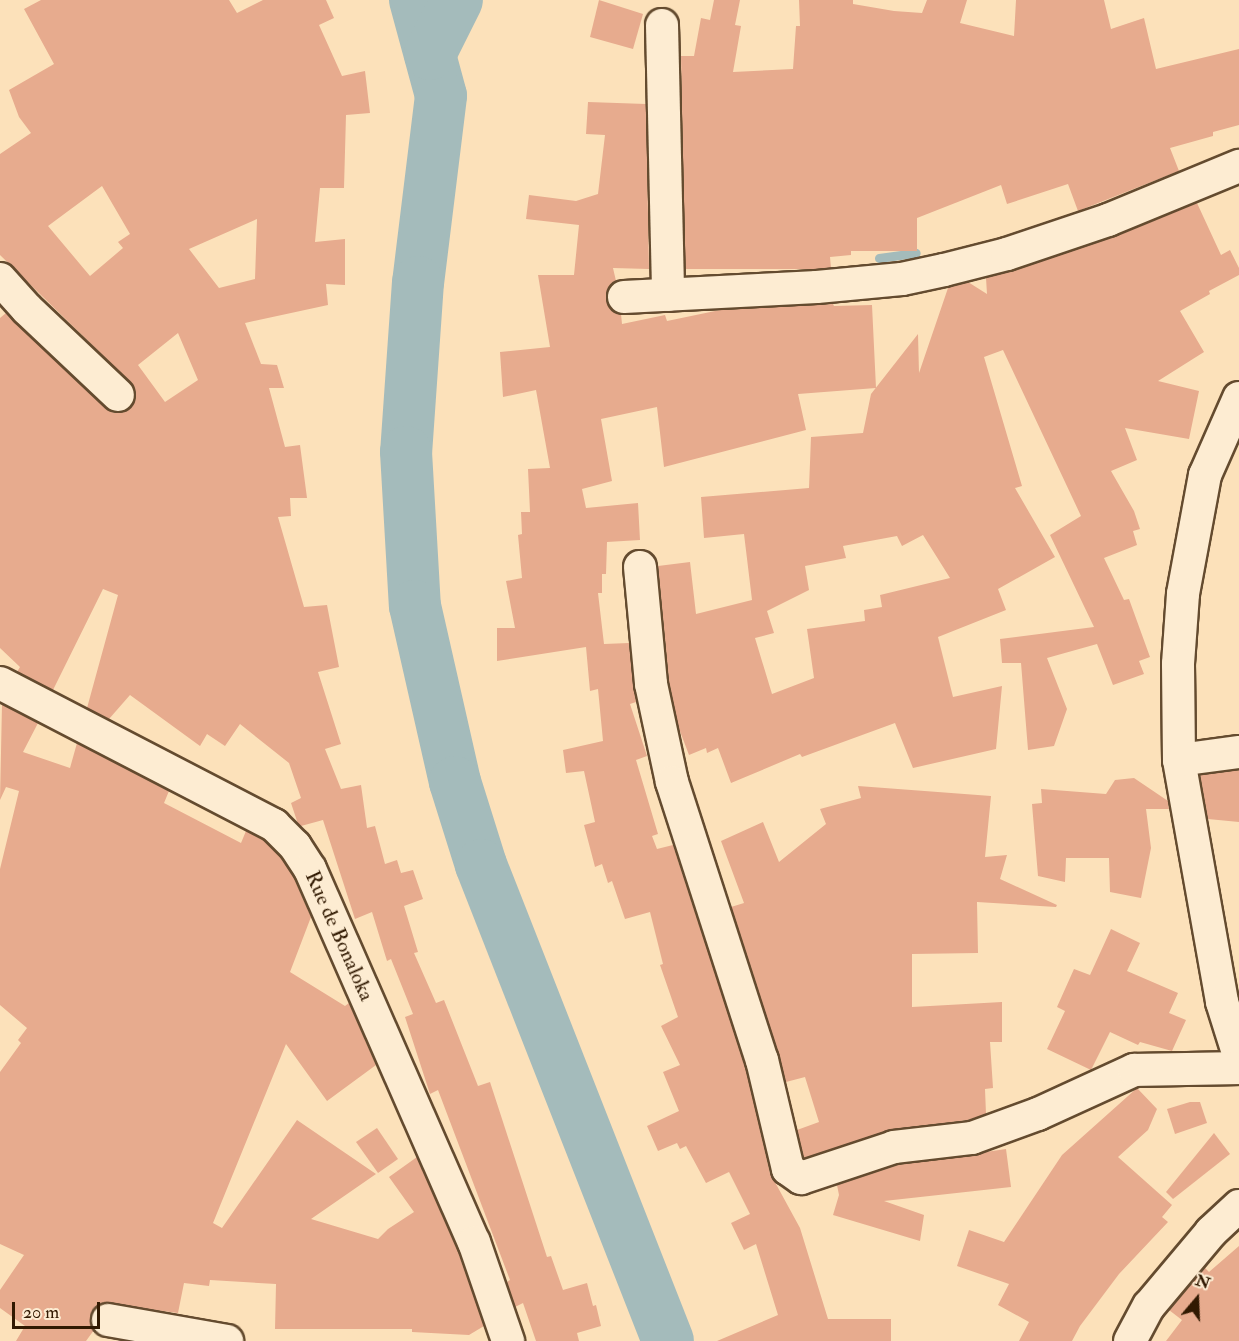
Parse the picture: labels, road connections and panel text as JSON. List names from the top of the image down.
{
  "streets": {
    "street": ["Rue de Bonaloka"]
  },
  "scale_bar": "20 m",
  "north": "top"
}
